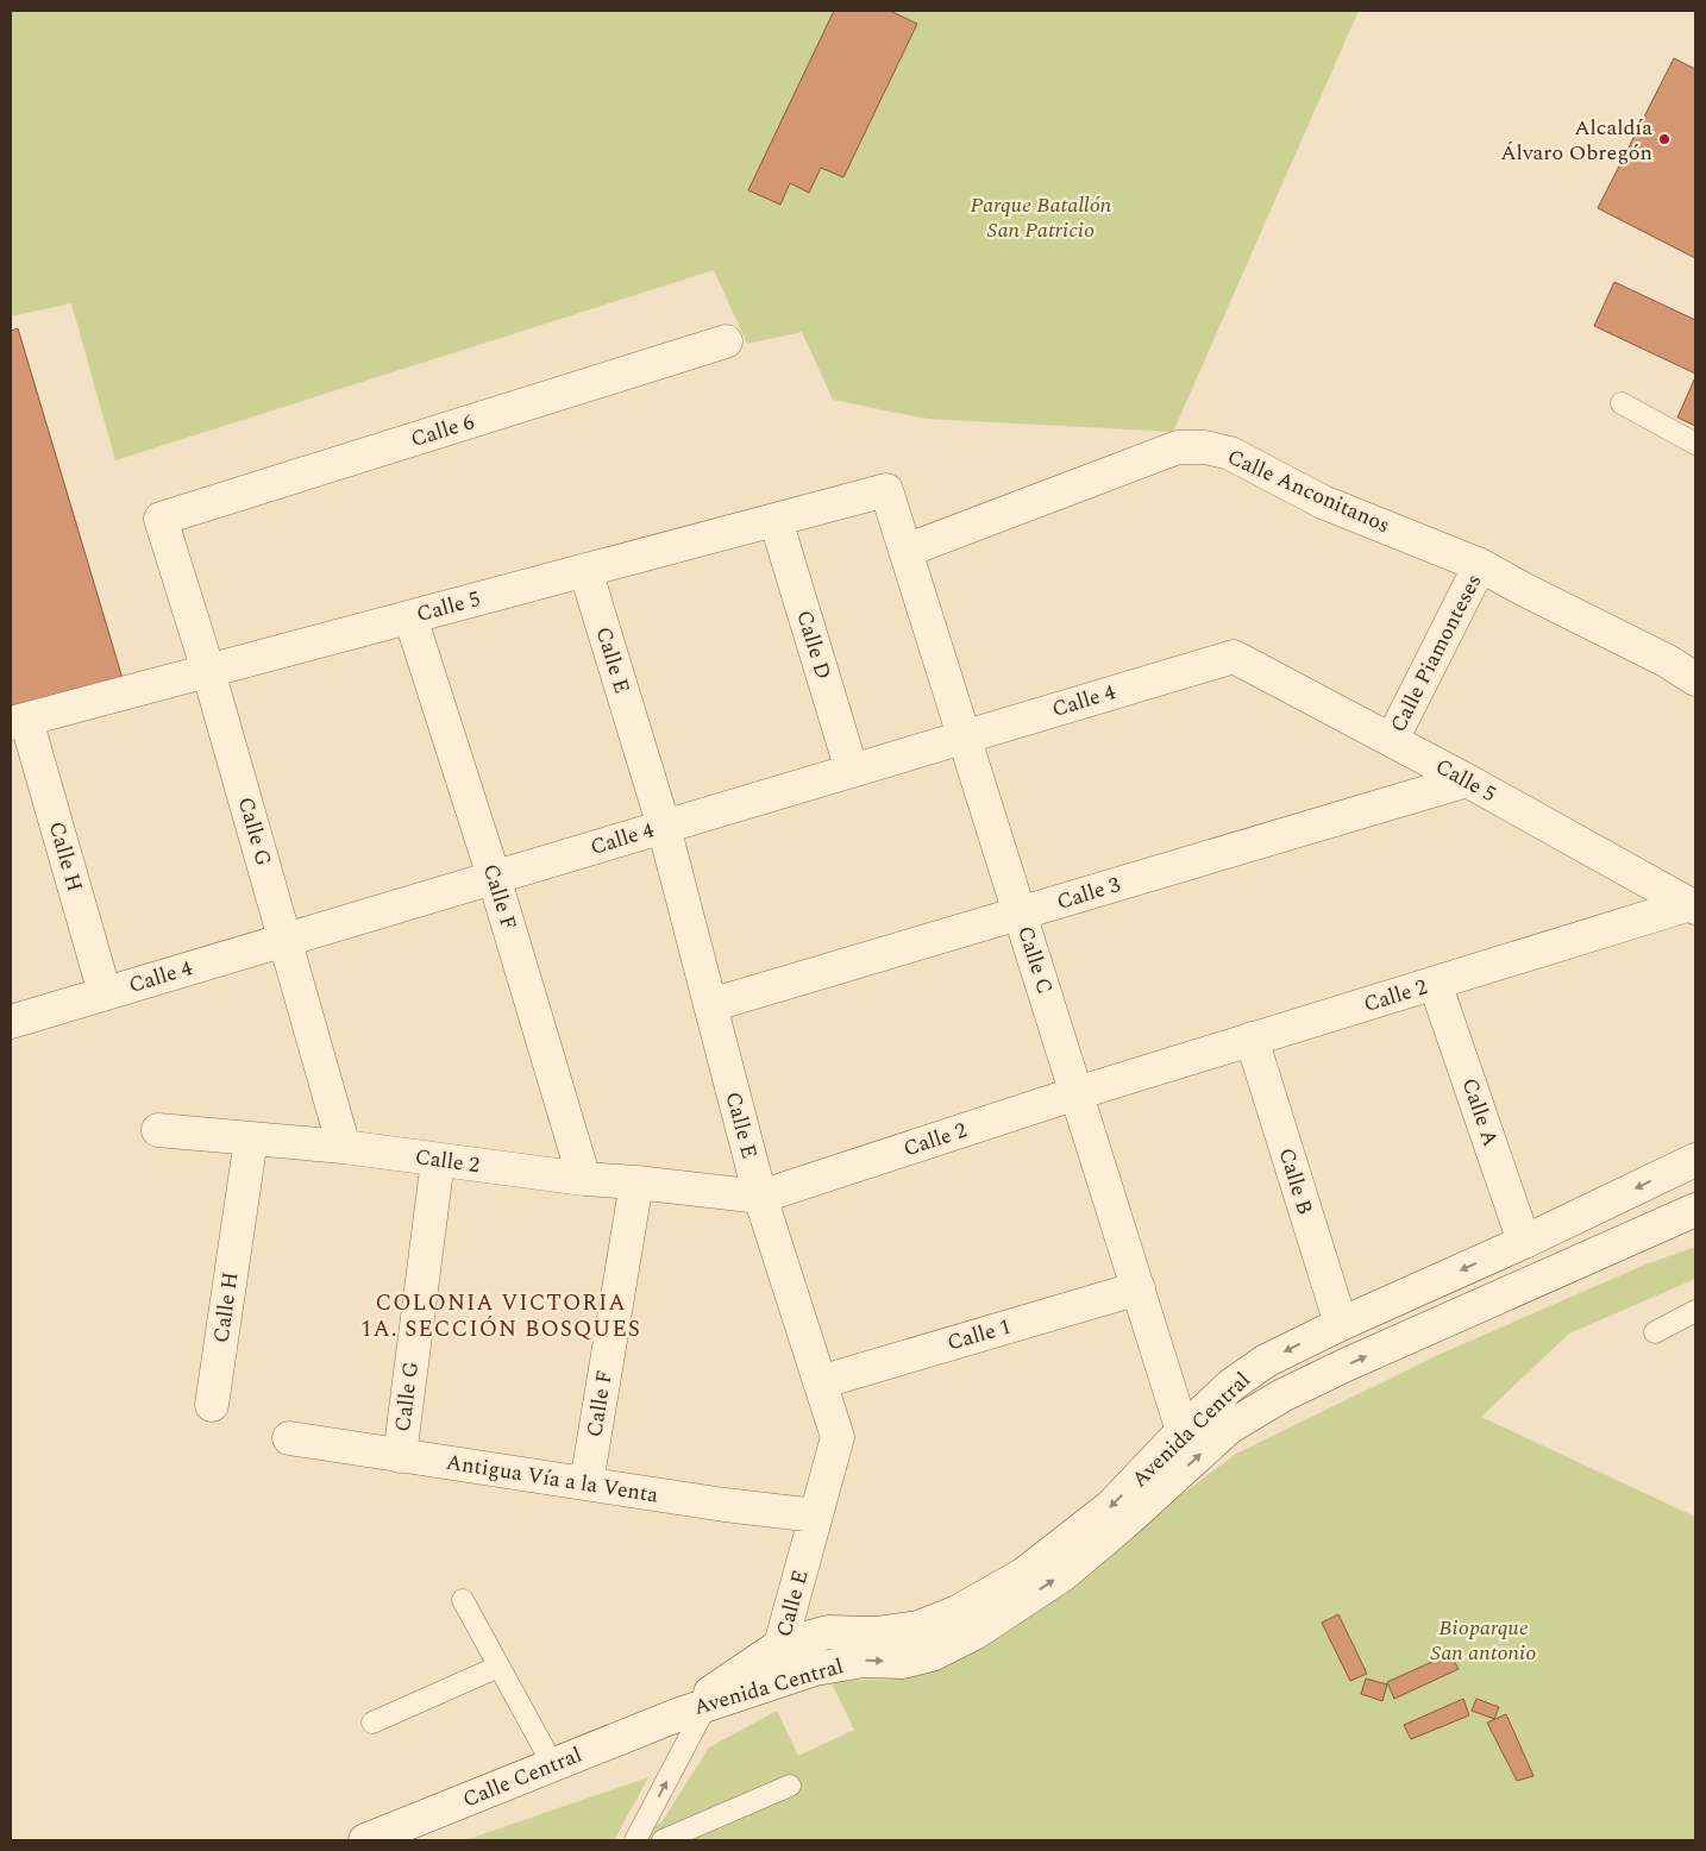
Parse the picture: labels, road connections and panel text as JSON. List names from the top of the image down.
{
  "streets": {
    "street": [
      "Calle 6",
      "Calle Anconitanos",
      "Calle 5",
      "Calle D",
      "Calle Piamonteses",
      "Calle E",
      "Calle 4",
      "Calle G",
      "Calle H",
      "Calle 3",
      "Calle F",
      "Calle C",
      "Calle 2",
      "Calle A",
      "Calle B",
      "Calle 1",
      "Avenida Central",
      "Antigua Vía a la Venta",
      "Calle Central"
    ]
  },
  "crossings": [
    ["Calle 6", "Calle G"],
    ["Calle Anconitanos", "Calle Piamonteses"],
    ["Calle Anconitanos", "Calle C"],
    ["Calle 5", "Calle D"],
    ["Calle 5", "Calle Piamonteses"],
    ["Calle 5", "Calle E"],
    ["Calle 5", "Calle 4"],
    ["Calle 5", "Calle G"],
    ["Calle 5", "Calle H"],
    ["Calle 5", "Calle 3"],
    ["Calle 5", "Calle F"],
    ["Calle 5", "Calle C"],
    ["Calle 5", "Calle 2"],
    ["Calle D", "Calle 4"],
    ["Calle E", "Calle 4"],
    ["Calle E", "Calle 3"],
    ["Calle E", "Calle 2"],
    ["Calle E", "Calle 1"],
    ["Calle E", "Avenida Central"],
    ["Calle E", "Antigua Vía a la Venta"],
    ["Calle 4", "Calle G"],
    ["Calle 4", "Calle H"],
    ["Calle 4", "Calle F"],
    ["Calle 4", "Calle C"],
    ["Calle G", "Calle 2"],
    ["Calle G", "Antigua Vía a la Venta"],
    ["Calle H", "Calle 2"],
    ["Calle 3", "Calle C"],
    ["Calle F", "Calle 2"],
    ["Calle F", "Antigua Vía a la Venta"],
    ["Calle C", "Calle 2"],
    ["Calle C", "Calle 1"],
    ["Calle C", "Avenida Central"],
    ["Calle 2", "Calle A"],
    ["Calle 2", "Calle B"],
    ["Calle A", "Avenida Central"],
    ["Calle B", "Avenida Central"],
    ["Avenida Central", "Calle Central"]
  ],
  "districts": ["COLONIA VICTORIA 1A. SECCIÓN BOSQUES"],
  "parks": ["Parque Batallón San Patricio", "Bioparque San antonio"],
  "places": ["Alcaldía Álvaro Obregón"]
}
